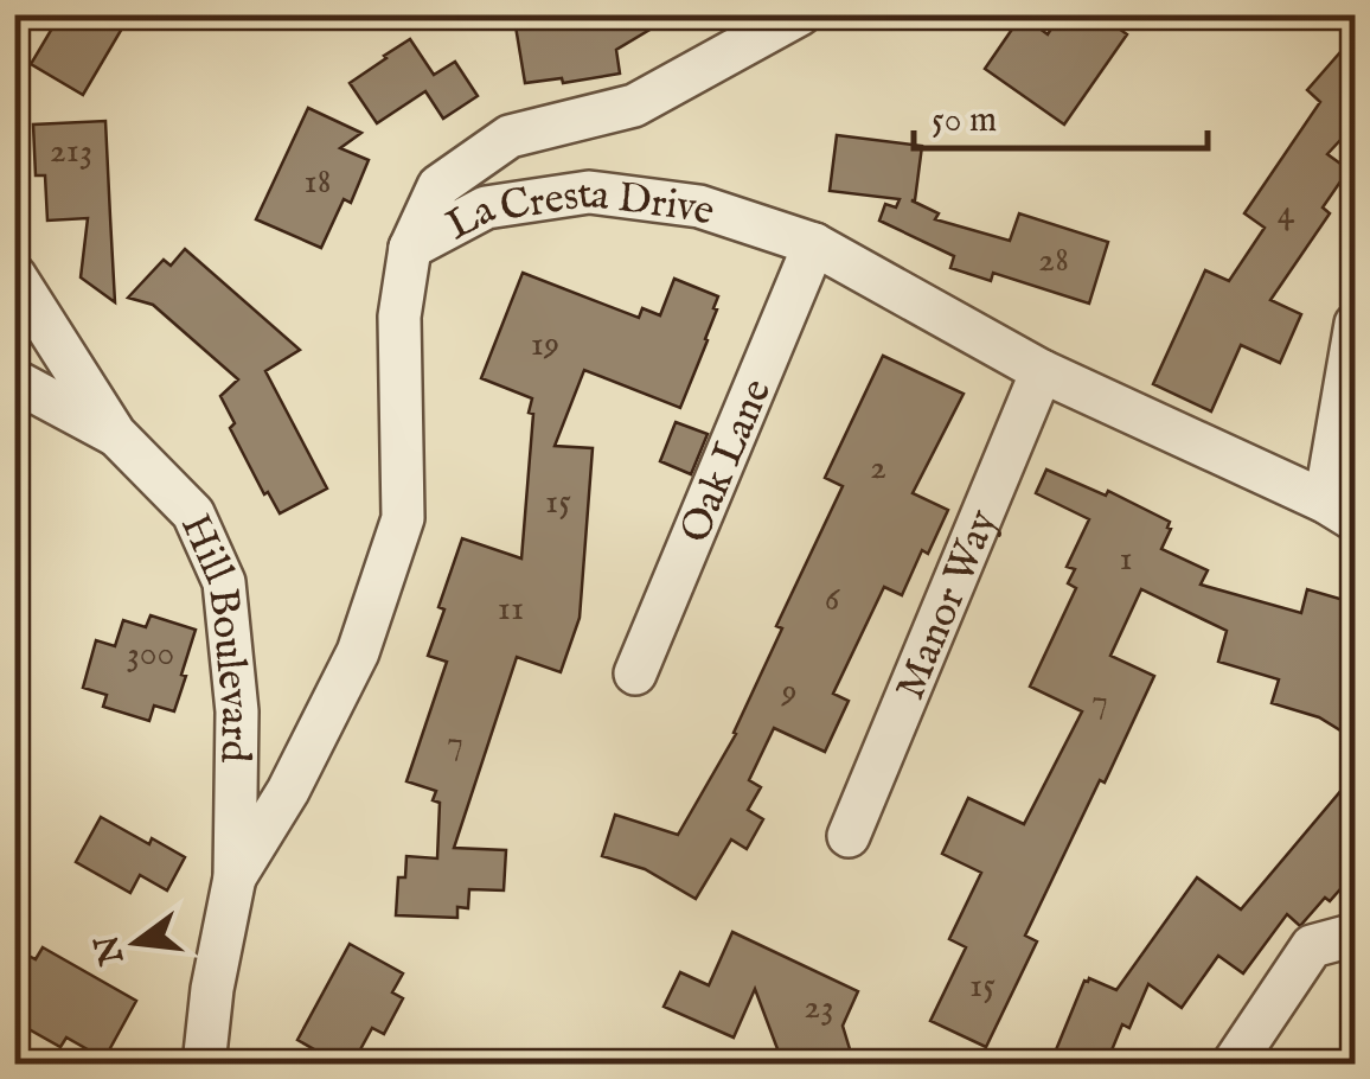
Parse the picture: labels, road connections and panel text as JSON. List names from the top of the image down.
{
  "streets": {
    "street": [
      "La Cresta Drive",
      "Oak Lane",
      "Manor Way",
      "Hill Boulevard"
    ]
  },
  "crossings": [
    ["La Cresta Drive", "Oak Lane"],
    ["La Cresta Drive", "Manor Way"],
    ["La Cresta Drive", "Hill Boulevard"]
  ],
  "house_numbers": [
    "213",
    "18",
    "4",
    "28",
    "19",
    "2",
    "15",
    "1",
    "6",
    "11",
    "300",
    "9",
    "7",
    "7",
    "15",
    "23"
  ],
  "scale_bar": "50 m",
  "north": "left"
}
